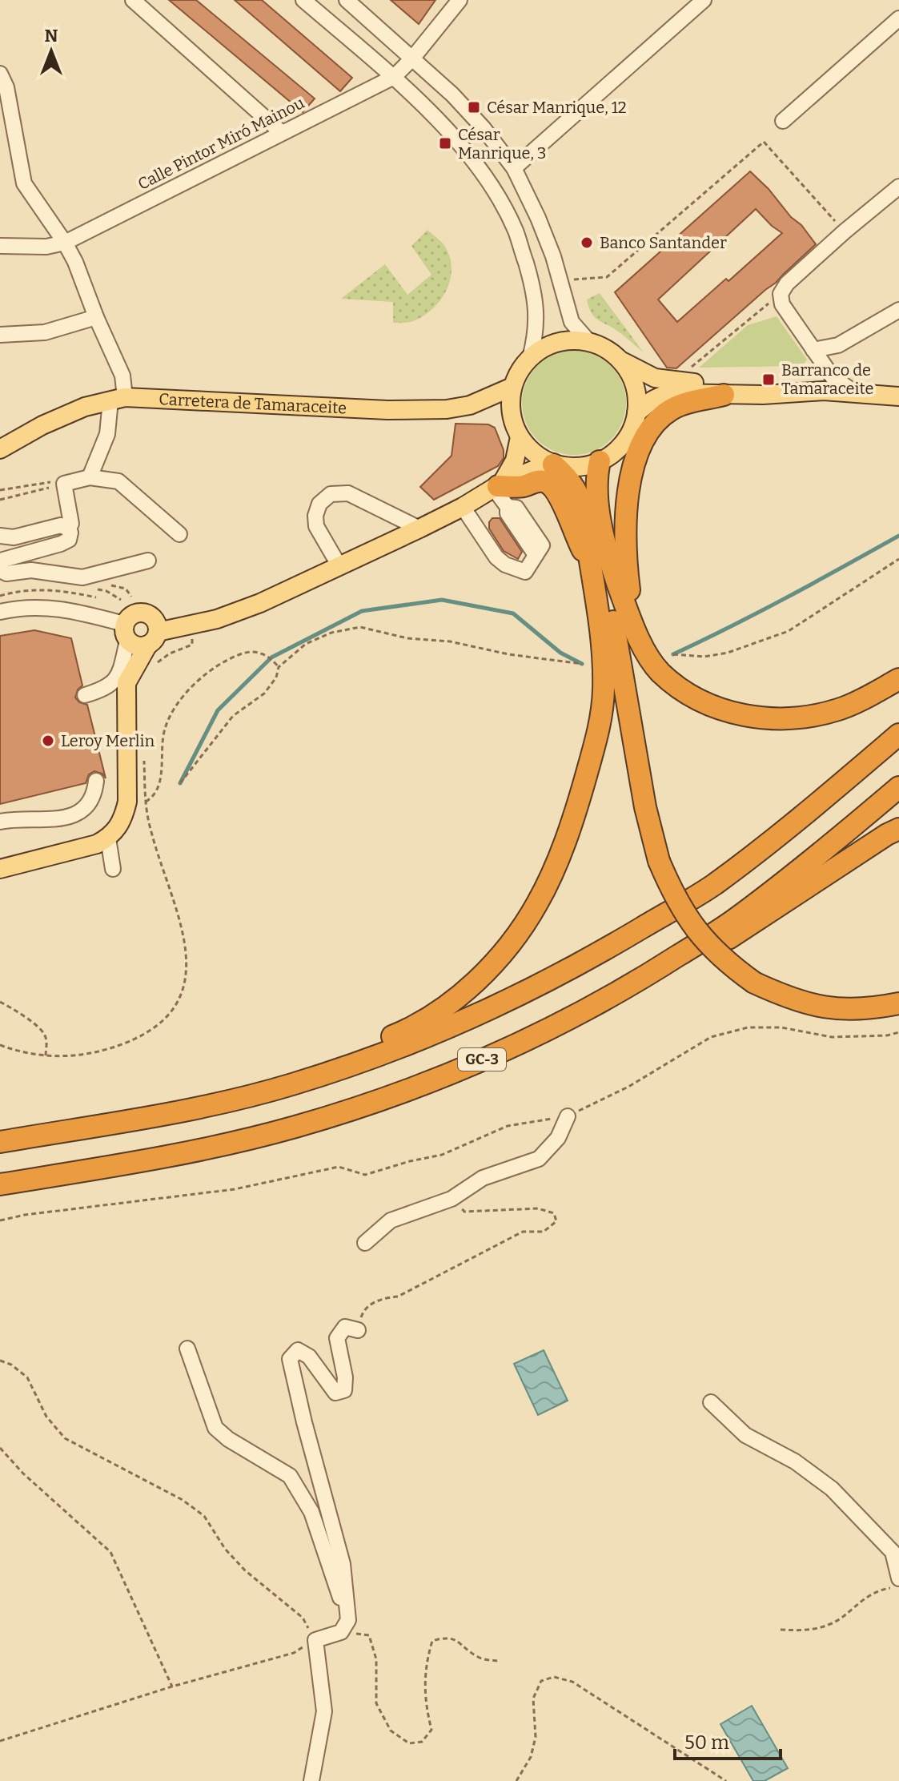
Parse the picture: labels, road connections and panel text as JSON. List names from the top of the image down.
{
  "streets": {
    "highway": ["GC-3"],
    "main road": ["Carretera de Tamaraceite"],
    "street": ["Calle Pintor Miró Mainou"]
  },
  "places": {
    "transit": ["César Manrique, 12", "César Manrique, 3", "Barranco de Tamaraceite"],
    "other": ["Banco Santander", "Leroy Merlin"]
  },
  "scale_bar": "50 m",
  "north": "top"
}
